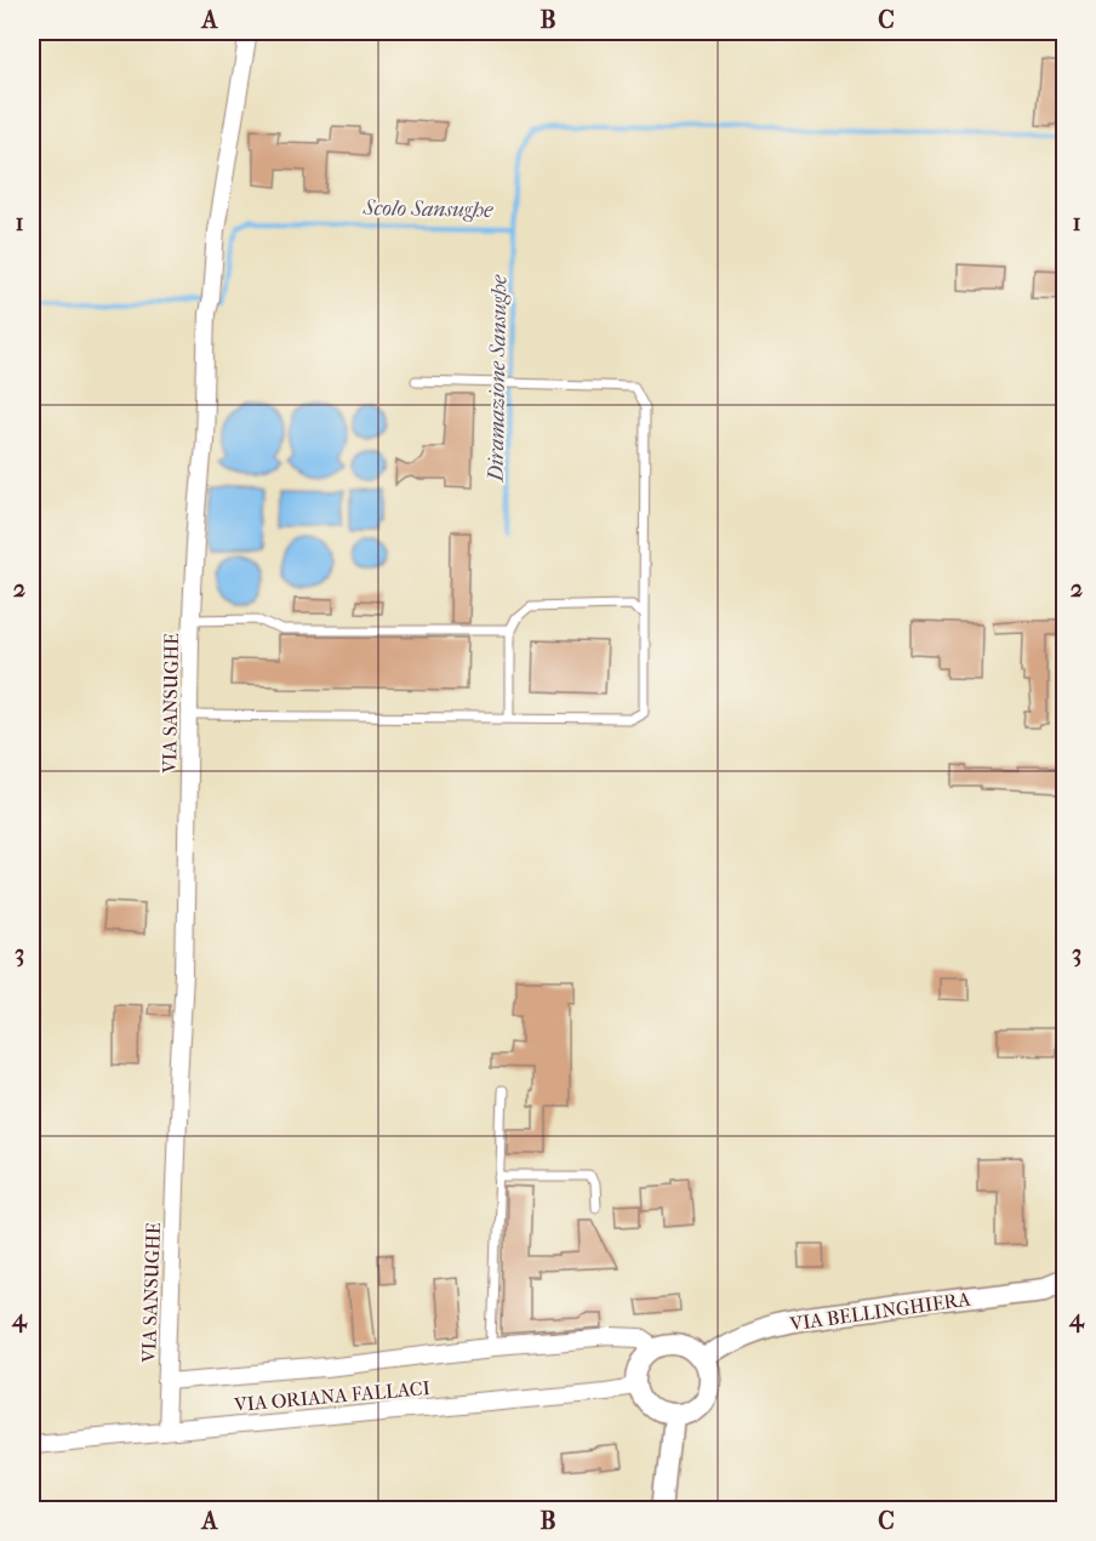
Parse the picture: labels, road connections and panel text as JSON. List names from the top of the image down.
{
  "streets": {
    "street": ["VIA SANSUGHE", "VIA BELLINGHIERA", "VIA ORIANA FALLACI"]
  },
  "crossings": [
    ["VIA SANSUGHE", "VIA BELLINGHIERA"],
    ["VIA SANSUGHE", "VIA ORIANA FALLACI"],
    ["VIA BELLINGHIERA", "VIA ORIANA FALLACI"]
  ],
  "water": ["Scolo Sansughe", "Diramazione Sansughe"],
  "grid": {
    "columns": ["A", "B", "C"],
    "rows": [
      "1",
      "2",
      "3",
      "4"
    ]
  }
}
